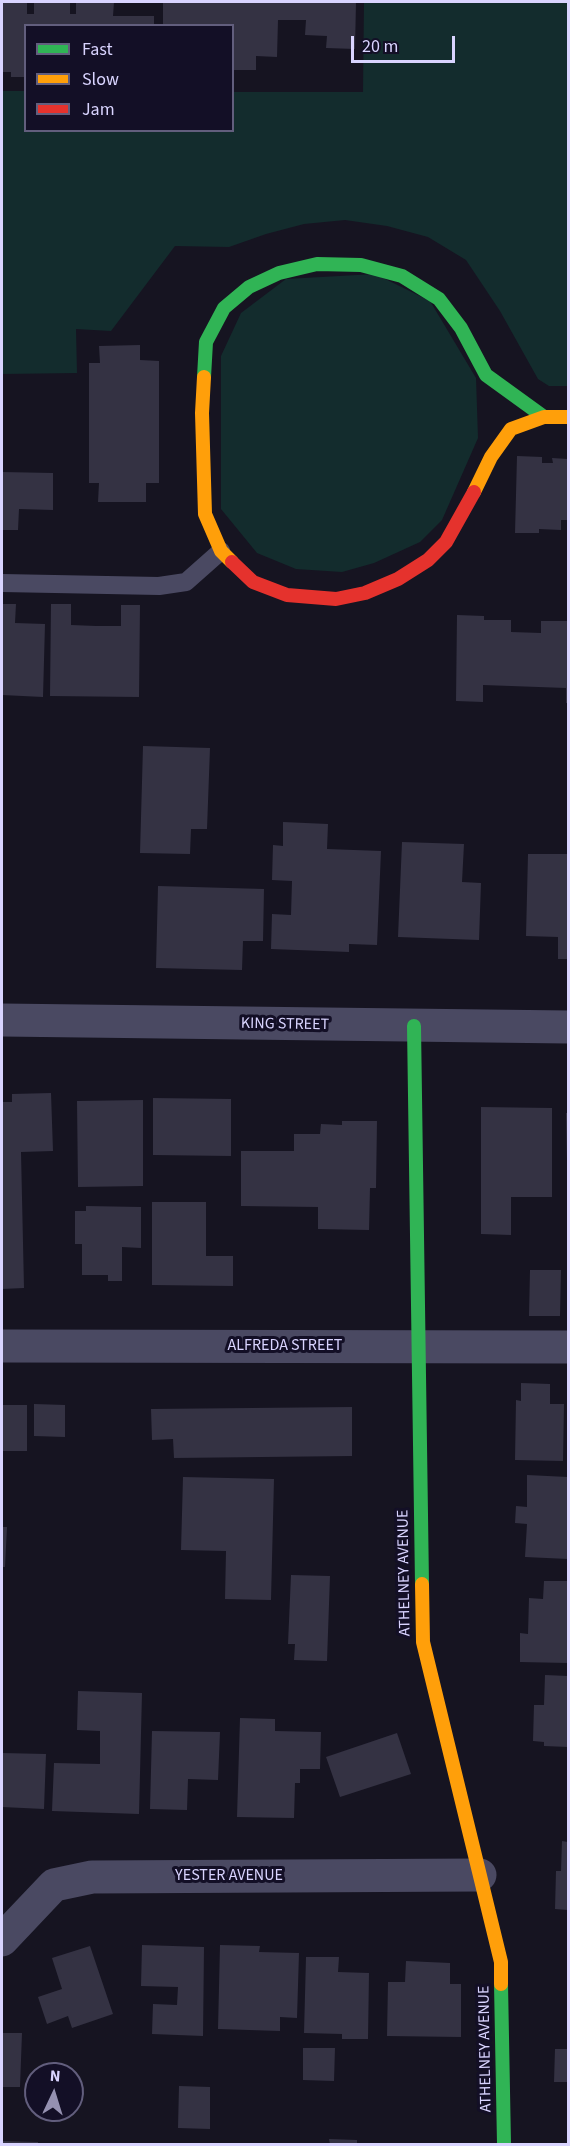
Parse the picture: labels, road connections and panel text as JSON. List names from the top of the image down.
{
  "streets": {
    "street": [
      "KING STREET",
      "ALFREDA STREET",
      "ATHELNEY AVENUE",
      "YESTER AVENUE"
    ]
  },
  "crossings": [
    ["KING STREET", "ATHELNEY AVENUE"],
    ["ALFREDA STREET", "ATHELNEY AVENUE"],
    ["ATHELNEY AVENUE", "YESTER AVENUE"]
  ],
  "legend": ["Fast", "Slow", "Jam"],
  "scale_bar": "20 m",
  "north": "top"
}
